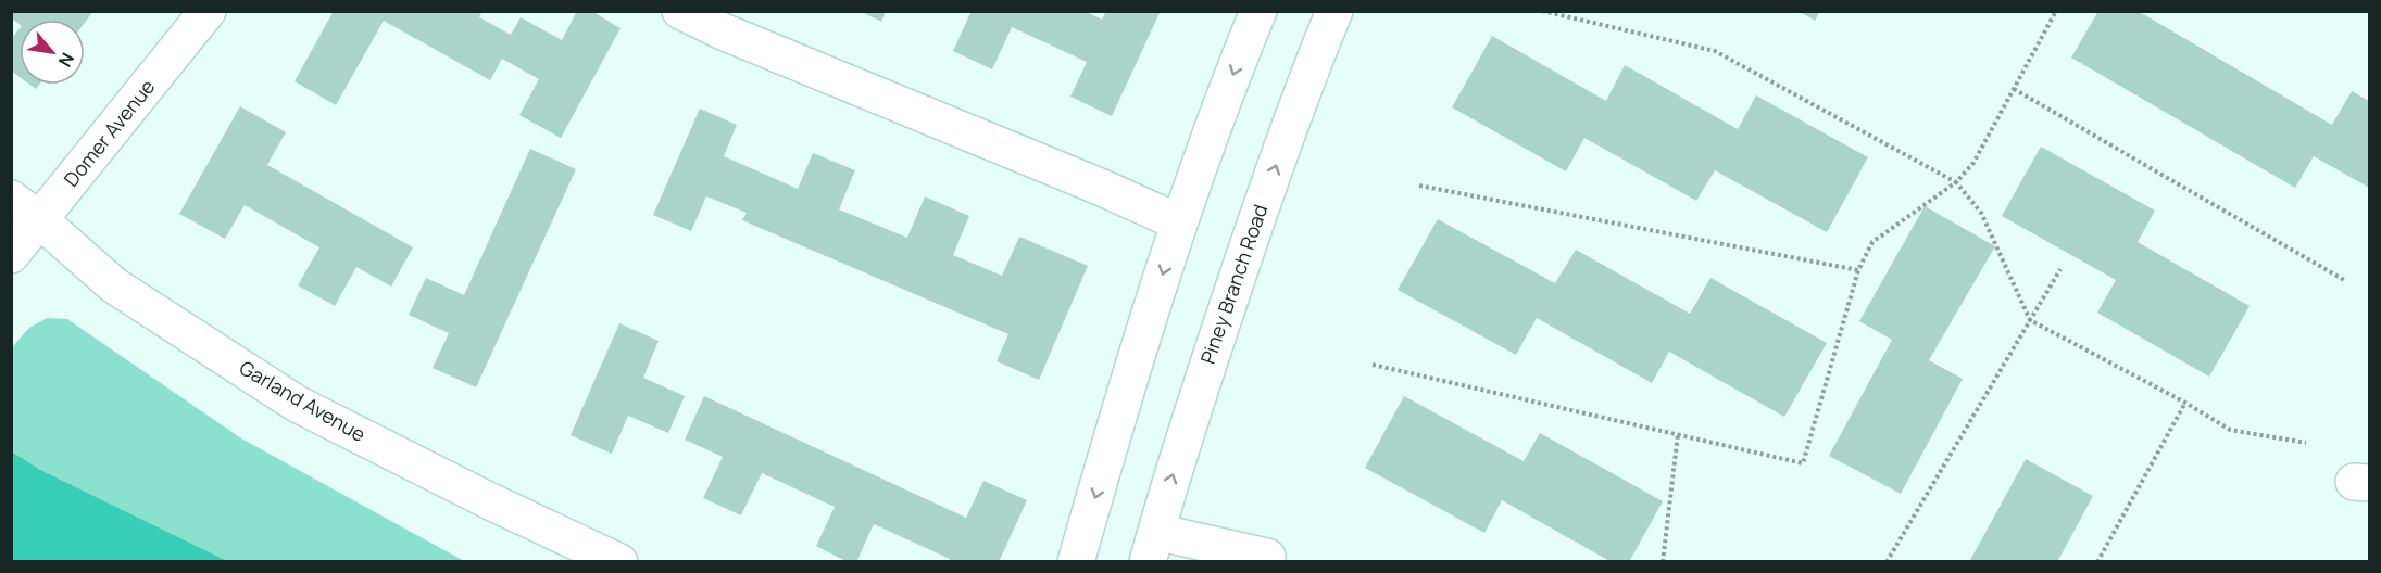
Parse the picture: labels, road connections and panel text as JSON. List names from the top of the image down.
{
  "streets": {
    "main road": ["Domer Avenue", "Piney Branch Road", "Garland Avenue"]
  },
  "crossings": [
    ["Domer Avenue", "Garland Avenue"]
  ],
  "north": "bottom right"
}
